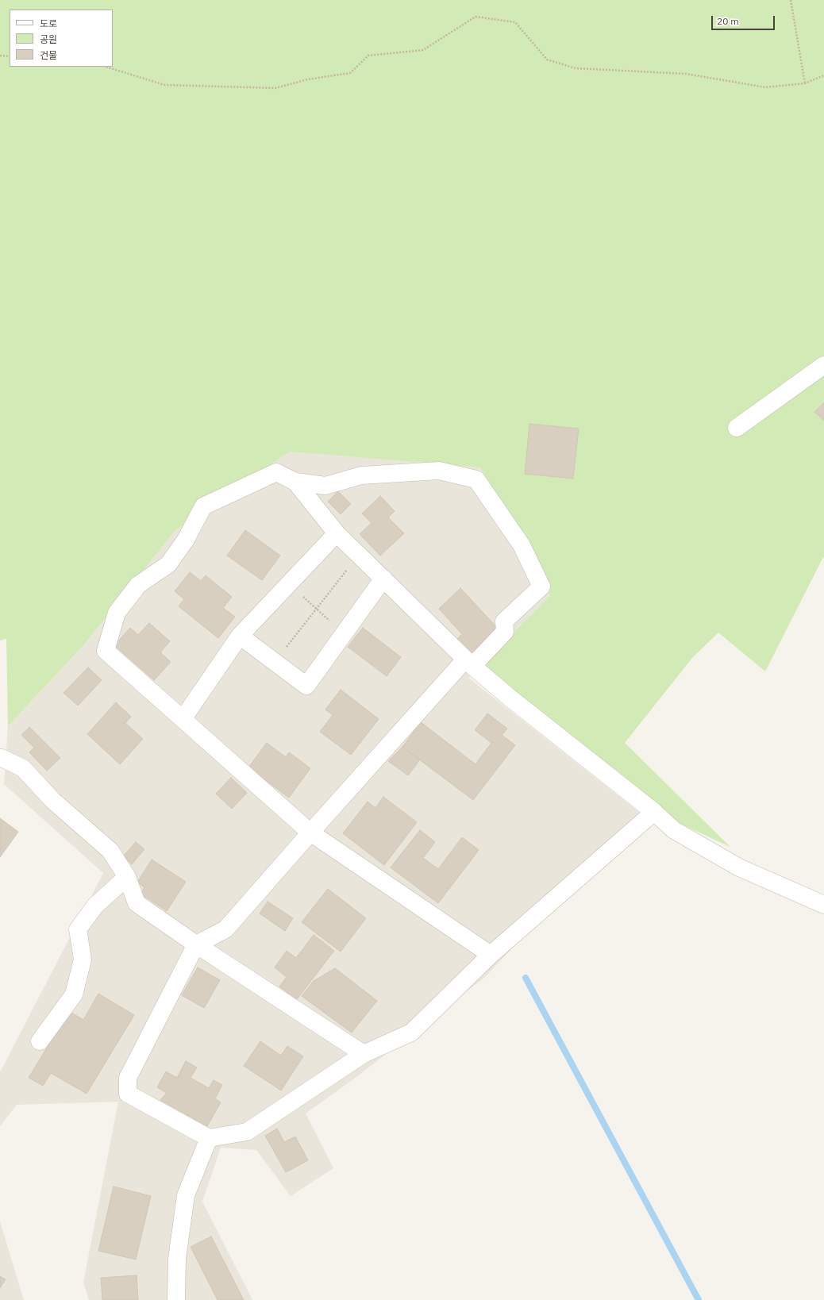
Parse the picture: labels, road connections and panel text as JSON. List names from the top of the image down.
{
  "legend": ["도로", "공원", "건물"],
  "scale_bar": "20 m"
}
